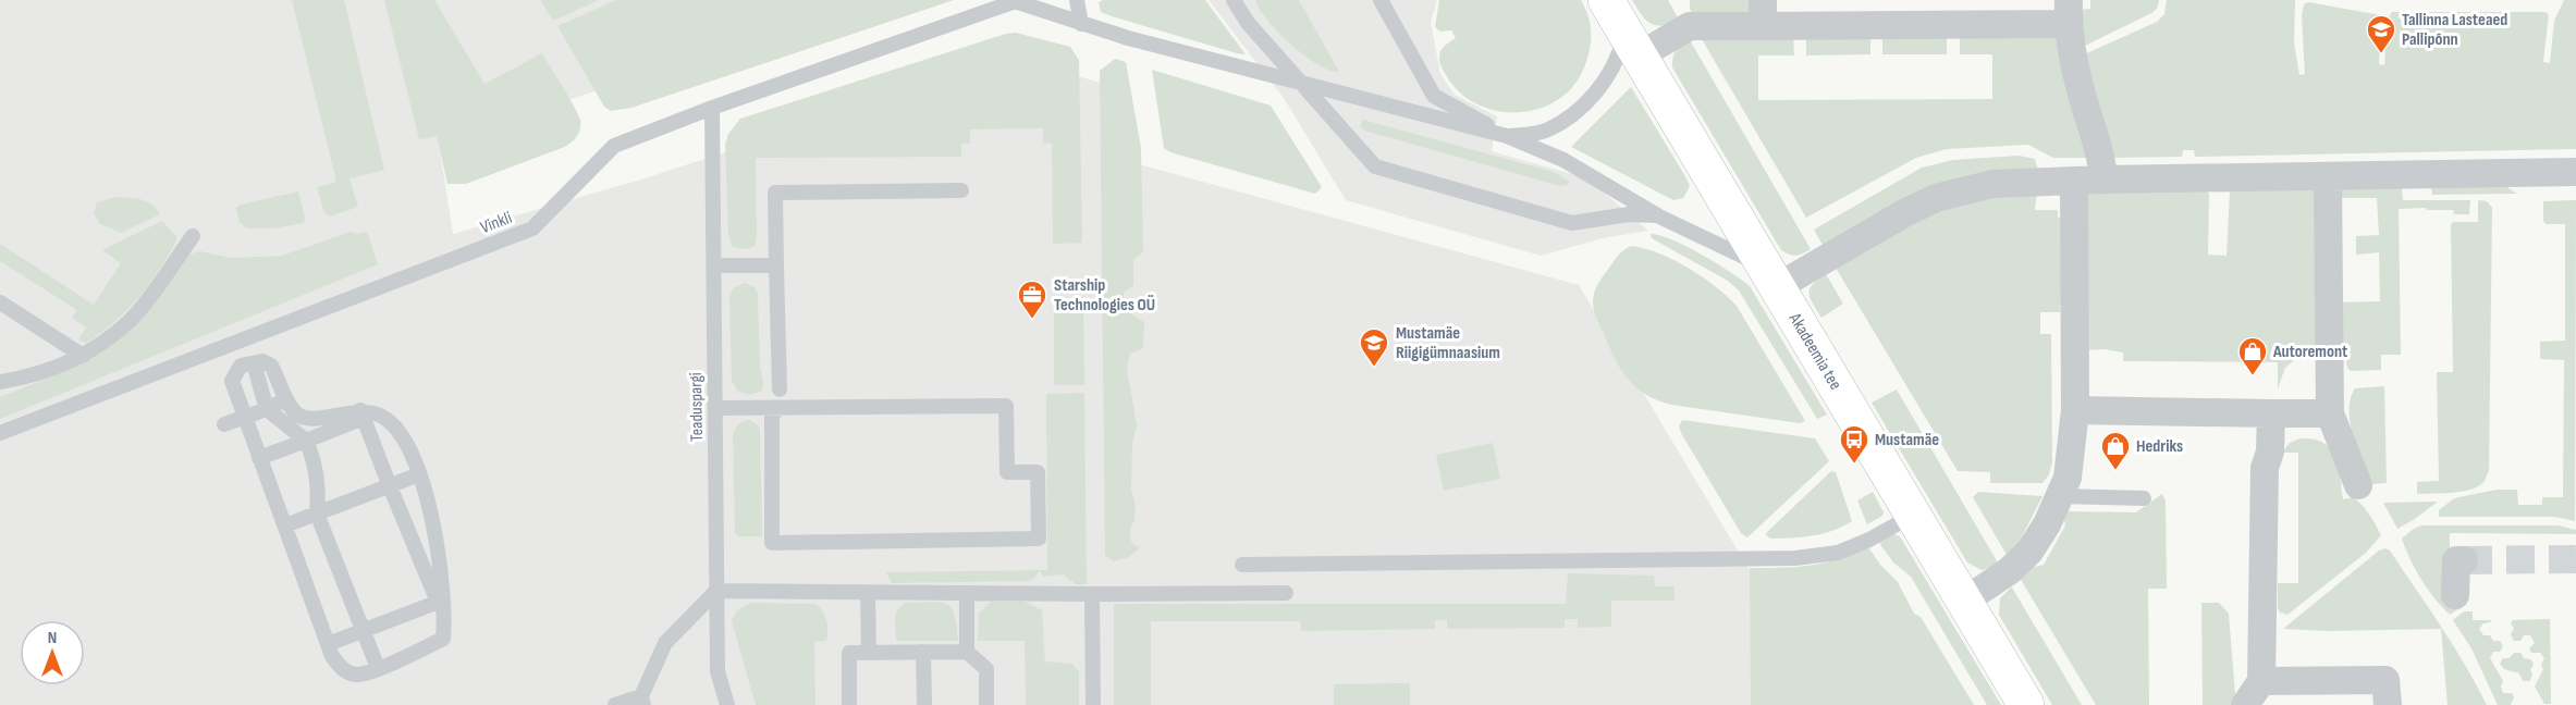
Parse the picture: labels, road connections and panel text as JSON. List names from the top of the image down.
{
  "streets": {
    "main road": ["Akadeemia tee"],
    "lane": ["Vinkli", "Teaduspargi"]
  },
  "crossings": [
    ["Vinkli", "Teaduspargi"]
  ],
  "places": {
    "school or university": ["Tallinna Lasteaed Pallipõnn", "Mustamäe Riigigümnaasium"],
    "office": ["Starship Technologies OÜ"],
    "shop": ["Autoremont", "Hedriks"],
    "bus stop": ["Mustamäe"]
  },
  "north": "top"
}
